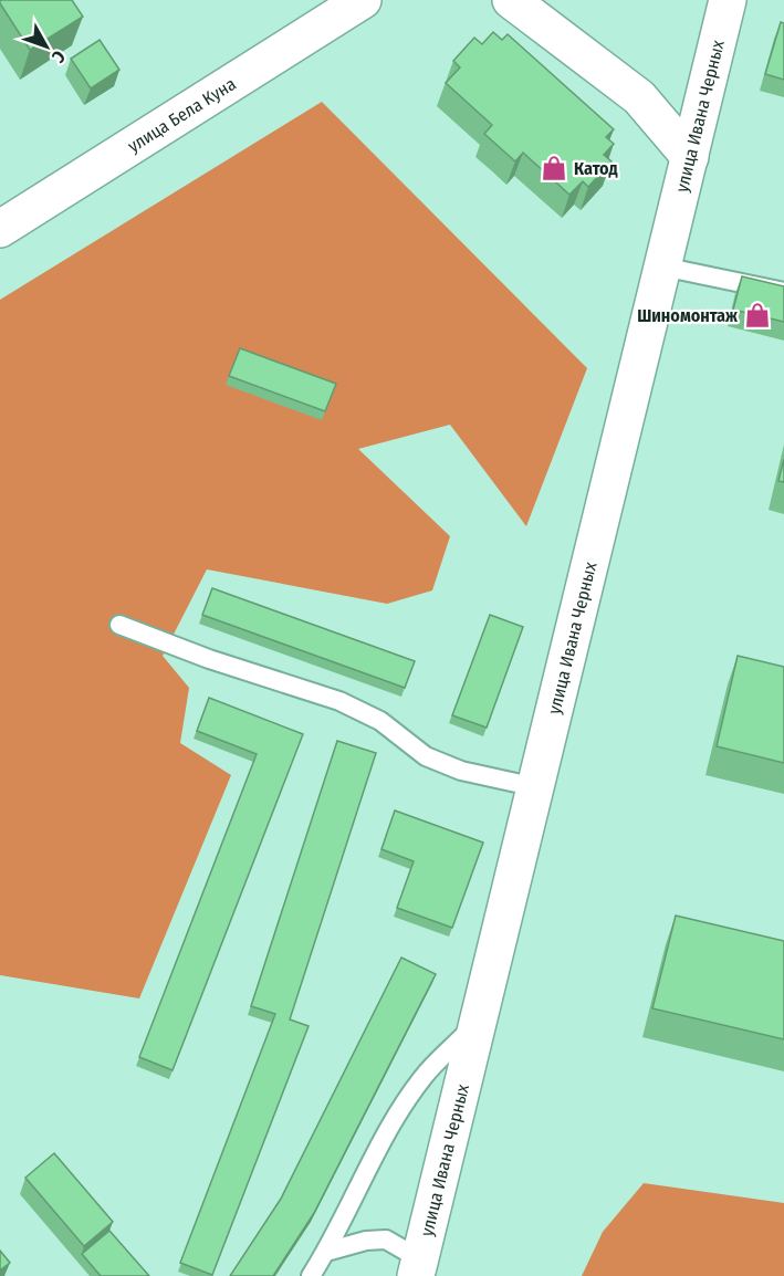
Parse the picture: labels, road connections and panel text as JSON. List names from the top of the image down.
{
  "streets": {
    "street": ["улица Бела Куна", "улица Ивана Черных"]
  },
  "places": {
    "shop": ["Катод", "Шиномонтаж"]
  },
  "north": "bottom right"
}
